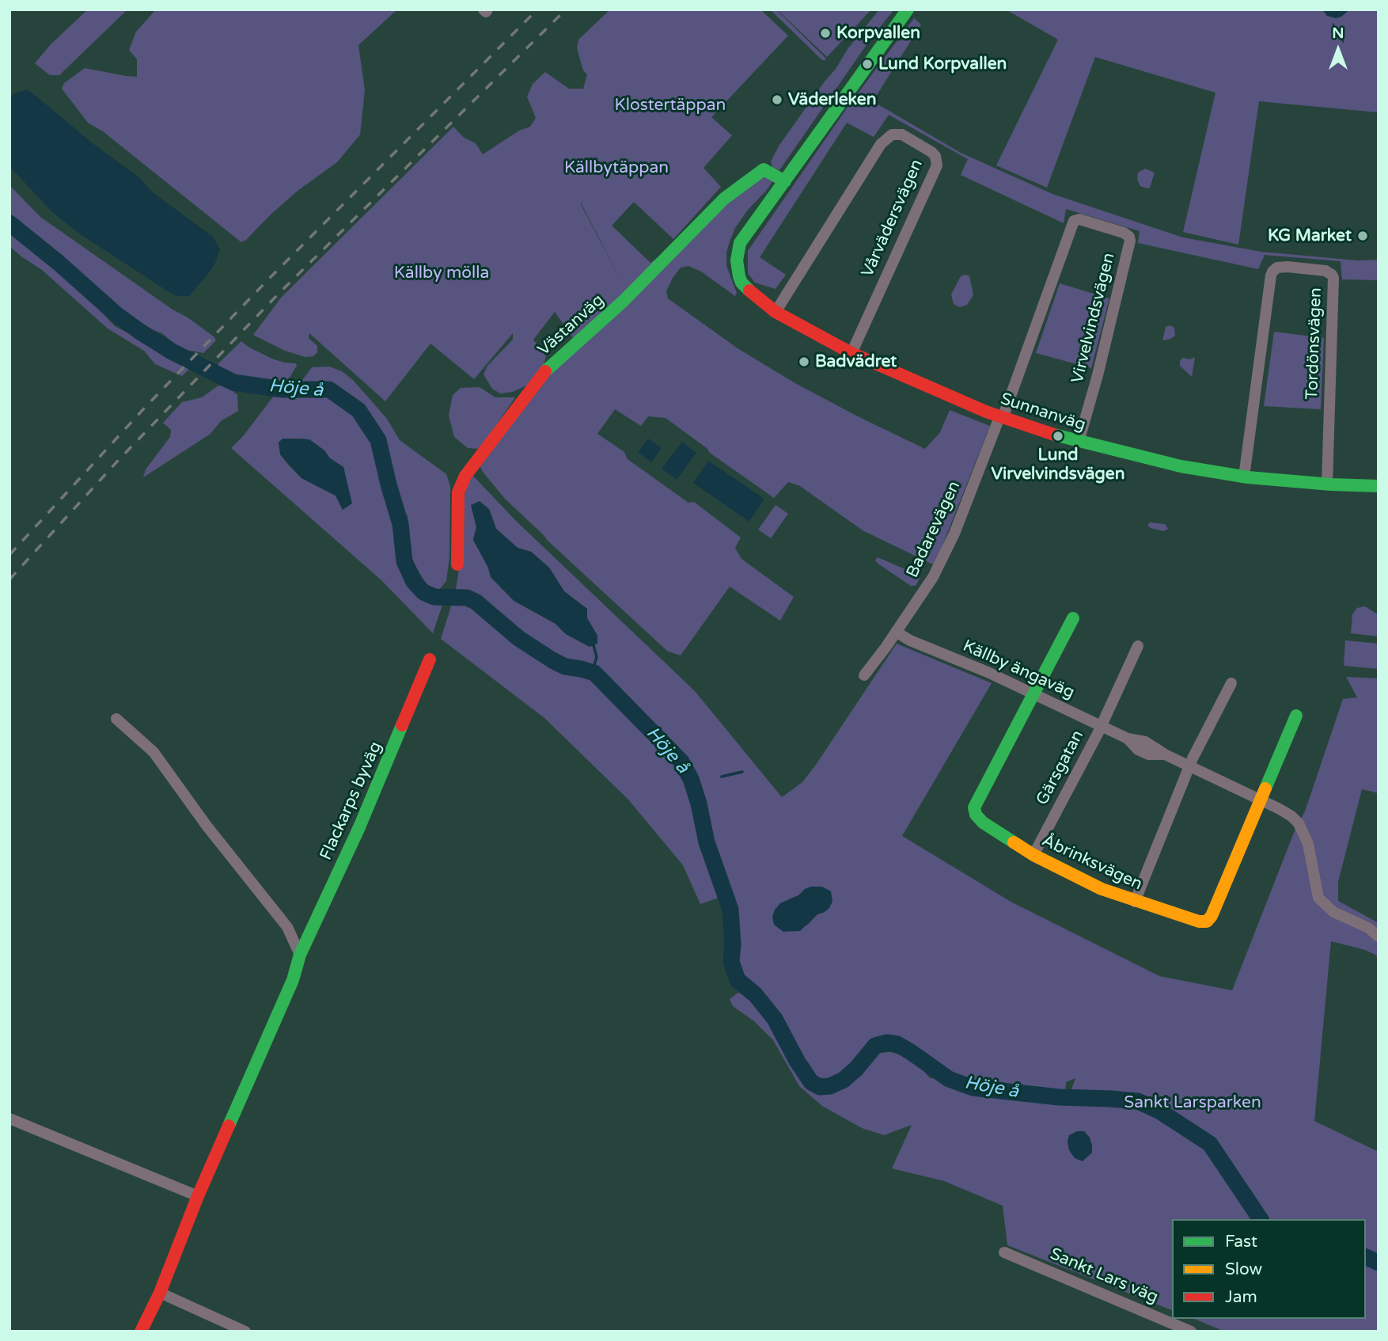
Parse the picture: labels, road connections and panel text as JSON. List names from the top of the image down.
{
  "streets": {
    "street": [
      "Vårvädersvägen",
      "Virvelvindsvägen",
      "Västanväg",
      "Tordönsvägen",
      "Sunnanväg",
      "Badarevägen",
      "Källby ängaväg",
      "Gärsgatan",
      "Flackarps byväg",
      "Åbrinksvägen",
      "Sankt Lars väg"
    ]
  },
  "crossings": [
    ["Vårvädersvägen", "Sunnanväg"],
    ["Virvelvindsvägen", "Sunnanväg"],
    ["Virvelvindsvägen", "Badarevägen"],
    ["Västanväg", "Sunnanväg"],
    ["Tordönsvägen", "Sunnanväg"],
    ["Sunnanväg", "Badarevägen"],
    ["Badarevägen", "Källby ängaväg"],
    ["Källby ängaväg", "Gärsgatan"],
    ["Källby ängaväg", "Åbrinksvägen"],
    ["Gärsgatan", "Åbrinksvägen"]
  ],
  "water": ["Höje å"],
  "parks": [
    "Klostertäppan",
    "Källbytäppan",
    "Källby mölla",
    "Sankt Larsparken"
  ],
  "places": [
    "Korpvallen",
    "Lund Korpvallen",
    "Väderleken",
    "KG Market",
    "Badvädret",
    "Lund Virvelvindsvägen"
  ],
  "legend": ["Fast", "Slow", "Jam"],
  "north": "top"
}
